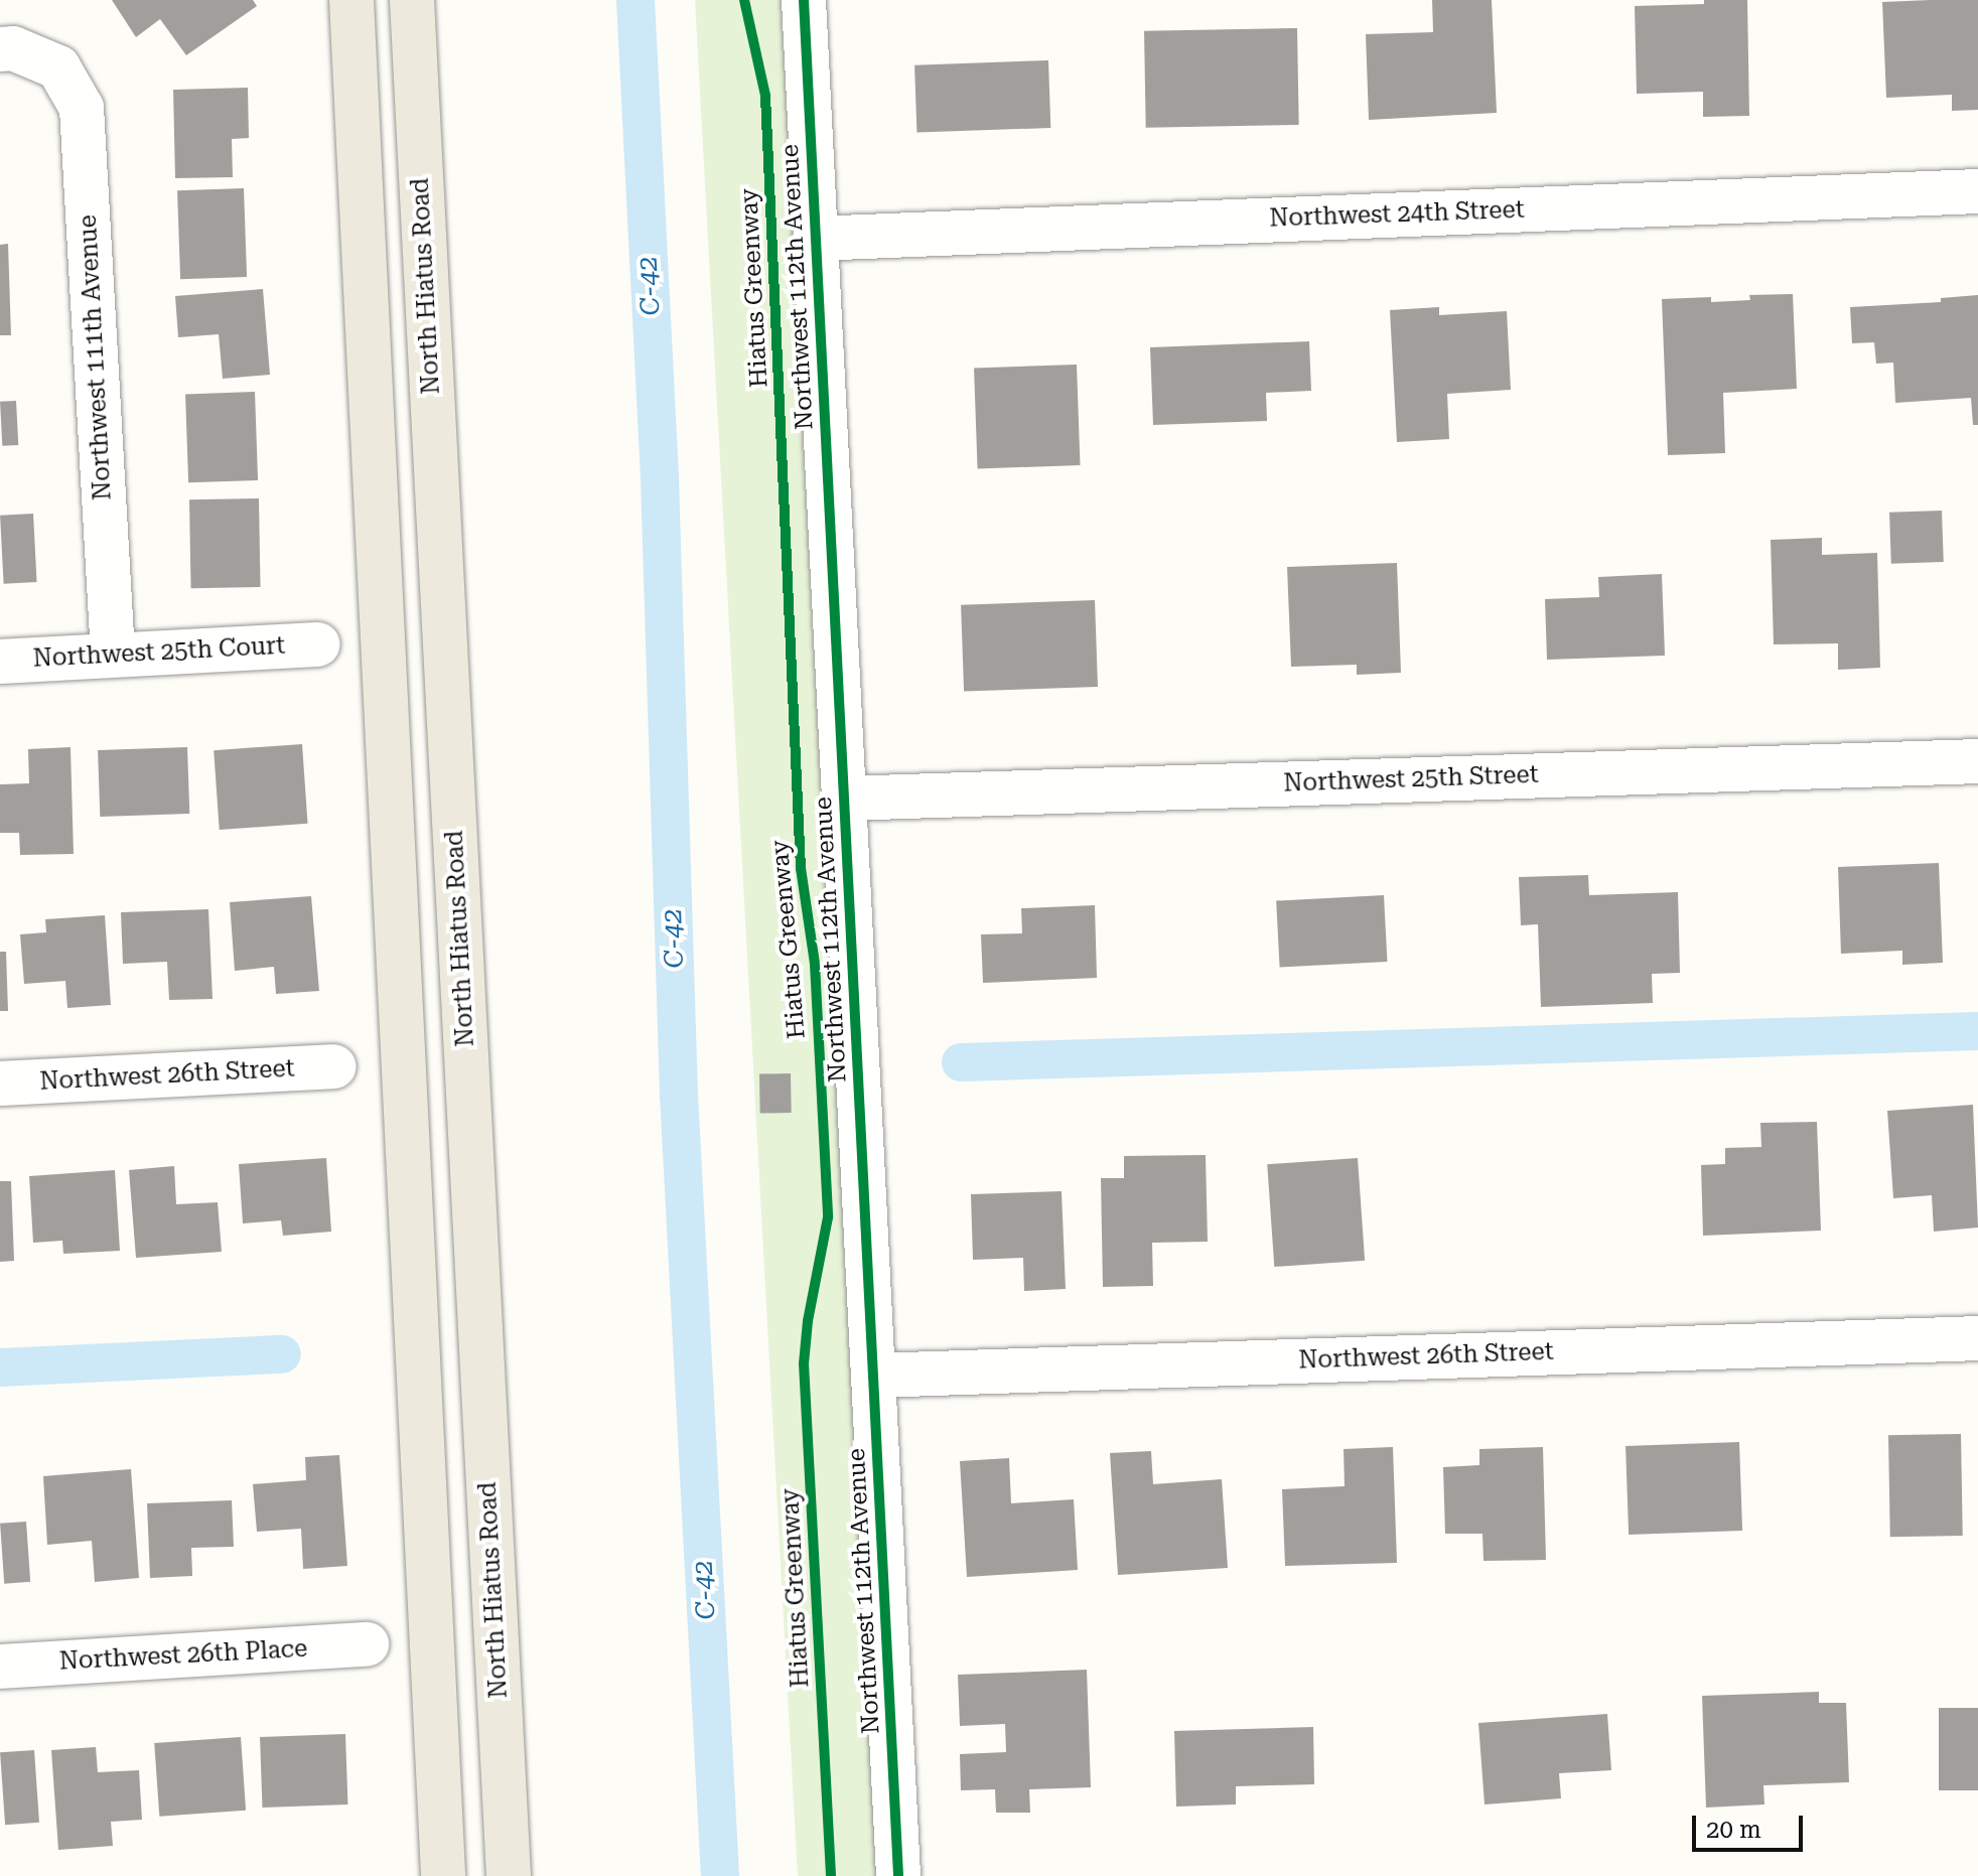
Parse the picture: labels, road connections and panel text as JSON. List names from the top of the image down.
{
  "streets": {
    "main road": ["North Hiatus Road"],
    "street": [
      "Northwest 24th Street",
      "Northwest 112th Avenue",
      "Northwest 111th Avenue",
      "Northwest 25th Court",
      "Northwest 25th Street",
      "Northwest 26th Street",
      "Northwest 26th Place"
    ],
    "cycle path": ["Hiatus Greenway"]
  },
  "crossings": [
    ["Northwest 24th Street", "Northwest 112th Avenue"],
    ["Northwest 112th Avenue", "Northwest 25th Street"],
    ["Northwest 112th Avenue", "Northwest 26th Street"],
    ["Northwest 111th Avenue", "Northwest 25th Court"]
  ],
  "water": ["C-42"],
  "scale_bar": "20 m"
}
